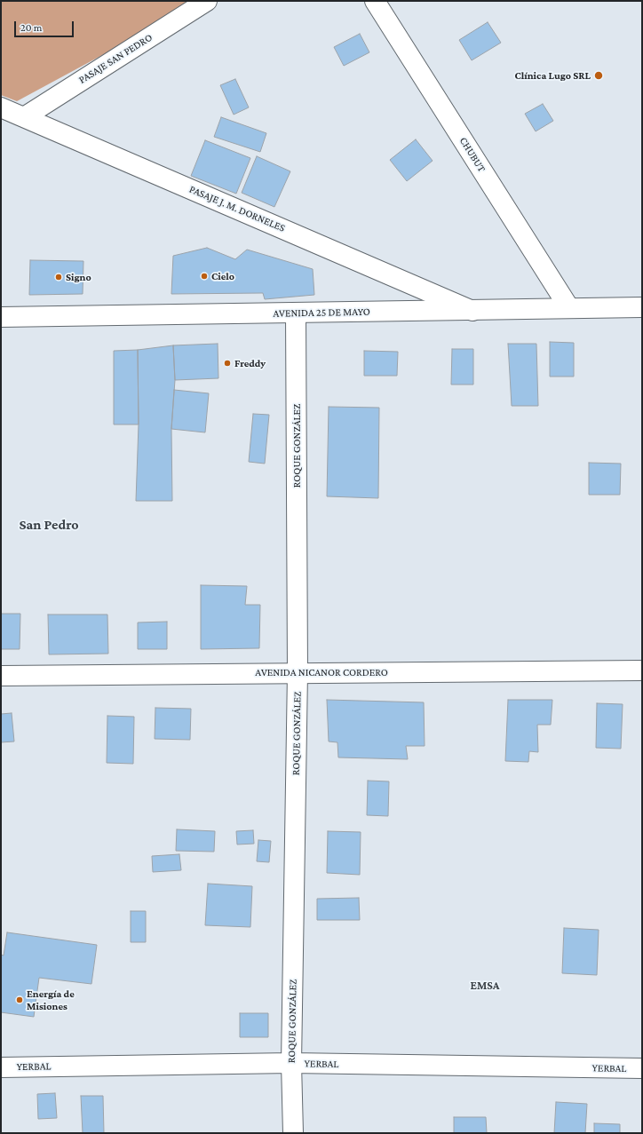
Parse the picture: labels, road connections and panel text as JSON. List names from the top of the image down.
{
  "streets": {
    "street": [
      "PASAJE SAN PEDRO",
      "CHUBUT",
      "PASAJE J. M. DORNELES",
      "AVENIDA 25 DE MAYO",
      "ROQUE GONZÁLEZ",
      "AVENIDA NICANOR CORDERO",
      "YERBAL"
    ]
  },
  "crossings": [
    ["PASAJE SAN PEDRO", "PASAJE J. M. DORNELES"],
    ["CHUBUT", "AVENIDA 25 DE MAYO"],
    ["PASAJE J. M. DORNELES", "AVENIDA 25 DE MAYO"],
    ["AVENIDA 25 DE MAYO", "ROQUE GONZÁLEZ"],
    ["ROQUE GONZÁLEZ", "AVENIDA NICANOR CORDERO"],
    ["ROQUE GONZÁLEZ", "YERBAL"]
  ],
  "districts": ["San Pedro", "EMSA"],
  "places": [
    "Clínica Lugo SRL",
    "Cielo",
    "Signo",
    "Freddy",
    "Energía de Misiones"
  ],
  "scale_bar": "20 m"
}
